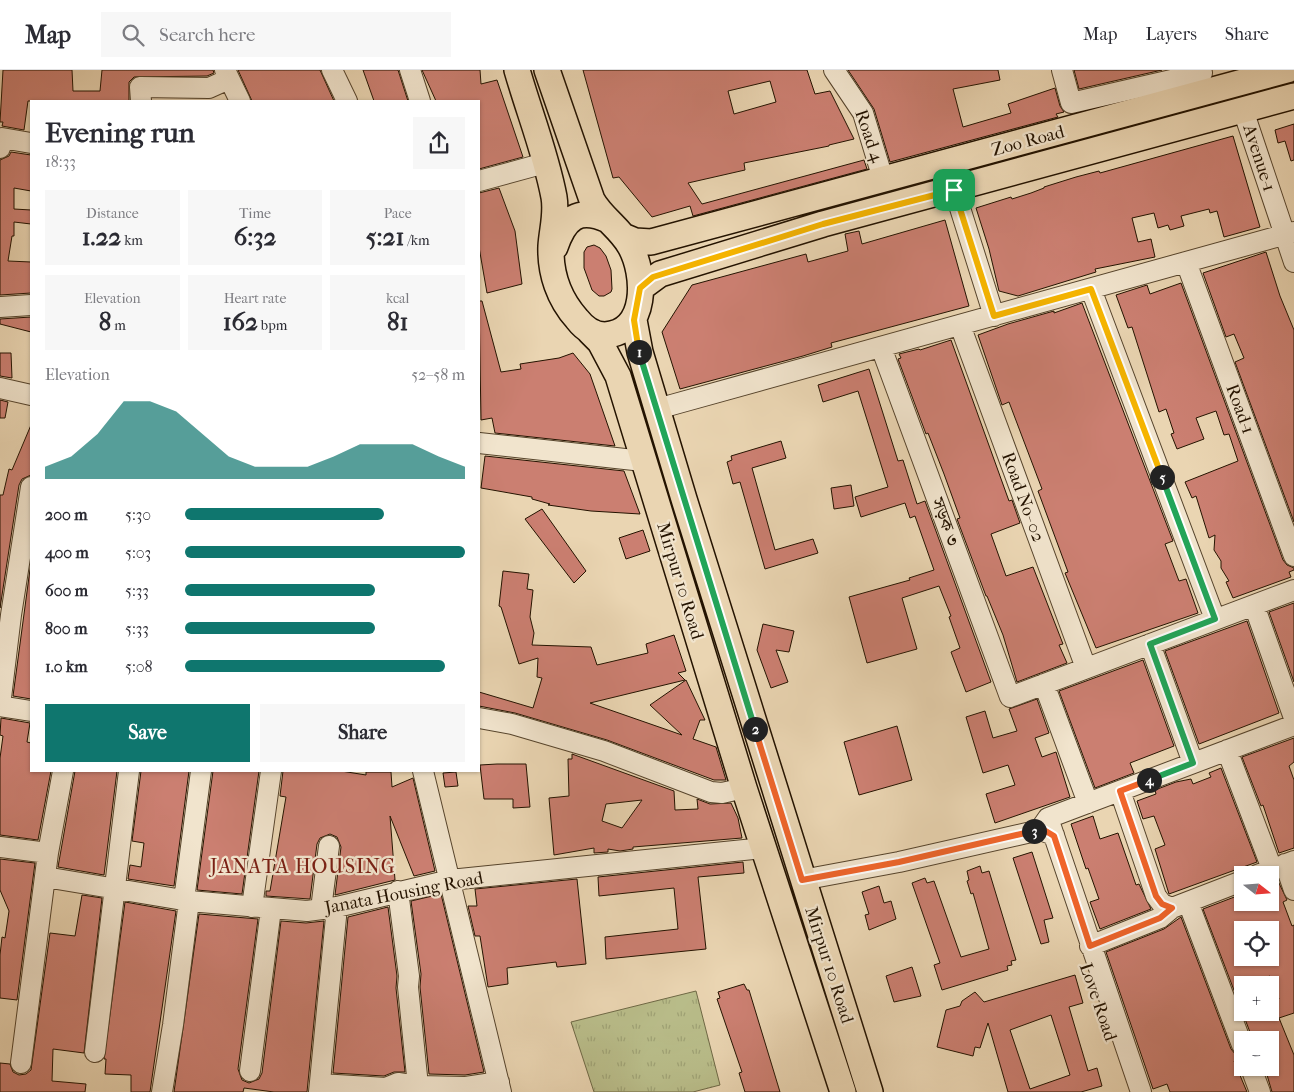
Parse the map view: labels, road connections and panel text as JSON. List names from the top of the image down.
{
  "streets": {
    "main road": ["Zoo Road", "Mirpur 10 Road"],
    "street": [
      "Road 4",
      "Avenue-1",
      "Road-1",
      "Road No- 02",
      "সড়ক ৩",
      "Janata Housing Road",
      "Love Road"
    ]
  },
  "crossings": [
    ["Road 4", "Zoo Road"],
    ["Zoo Road", "Avenue-1"],
    ["Zoo Road", "Mirpur 10 Road"],
    ["Mirpur 10 Road", "Janata Housing Road"]
  ],
  "districts": ["JANATA HOUSING"],
  "north": "right",
  "page": {
    "header": "Map",
    "search": "Search here",
    "nav": ["Map", "Layers", "Share"],
    "heading": ["Evening run", "18:33"],
    "stats": [
      ["Distance", "1.22 km"],
      ["Time", "6:32"],
      ["Pace", "5:21 /km"],
      ["Elevation", "8 m"],
      ["Heart rate", "162 bpm"],
      ["kcal", "81"]
    ],
    "pins": [
      "1",
      "5",
      "2",
      "4",
      "3"
    ],
    "chart": ["Elevation", "52–58 m"],
    "list": [
      {
        "name": "200 m",
        "note": "5:30"
      },
      {
        "name": "400 m",
        "note": "5:03"
      },
      {
        "name": "600 m",
        "note": "5:33"
      },
      {
        "name": "800 m",
        "note": "5:33"
      },
      {
        "name": "1.0 km",
        "note": "5:08"
      }
    ],
    "buttons": ["Save", "Share"],
    "map_buttons": ["+", "−"]
  }
}
